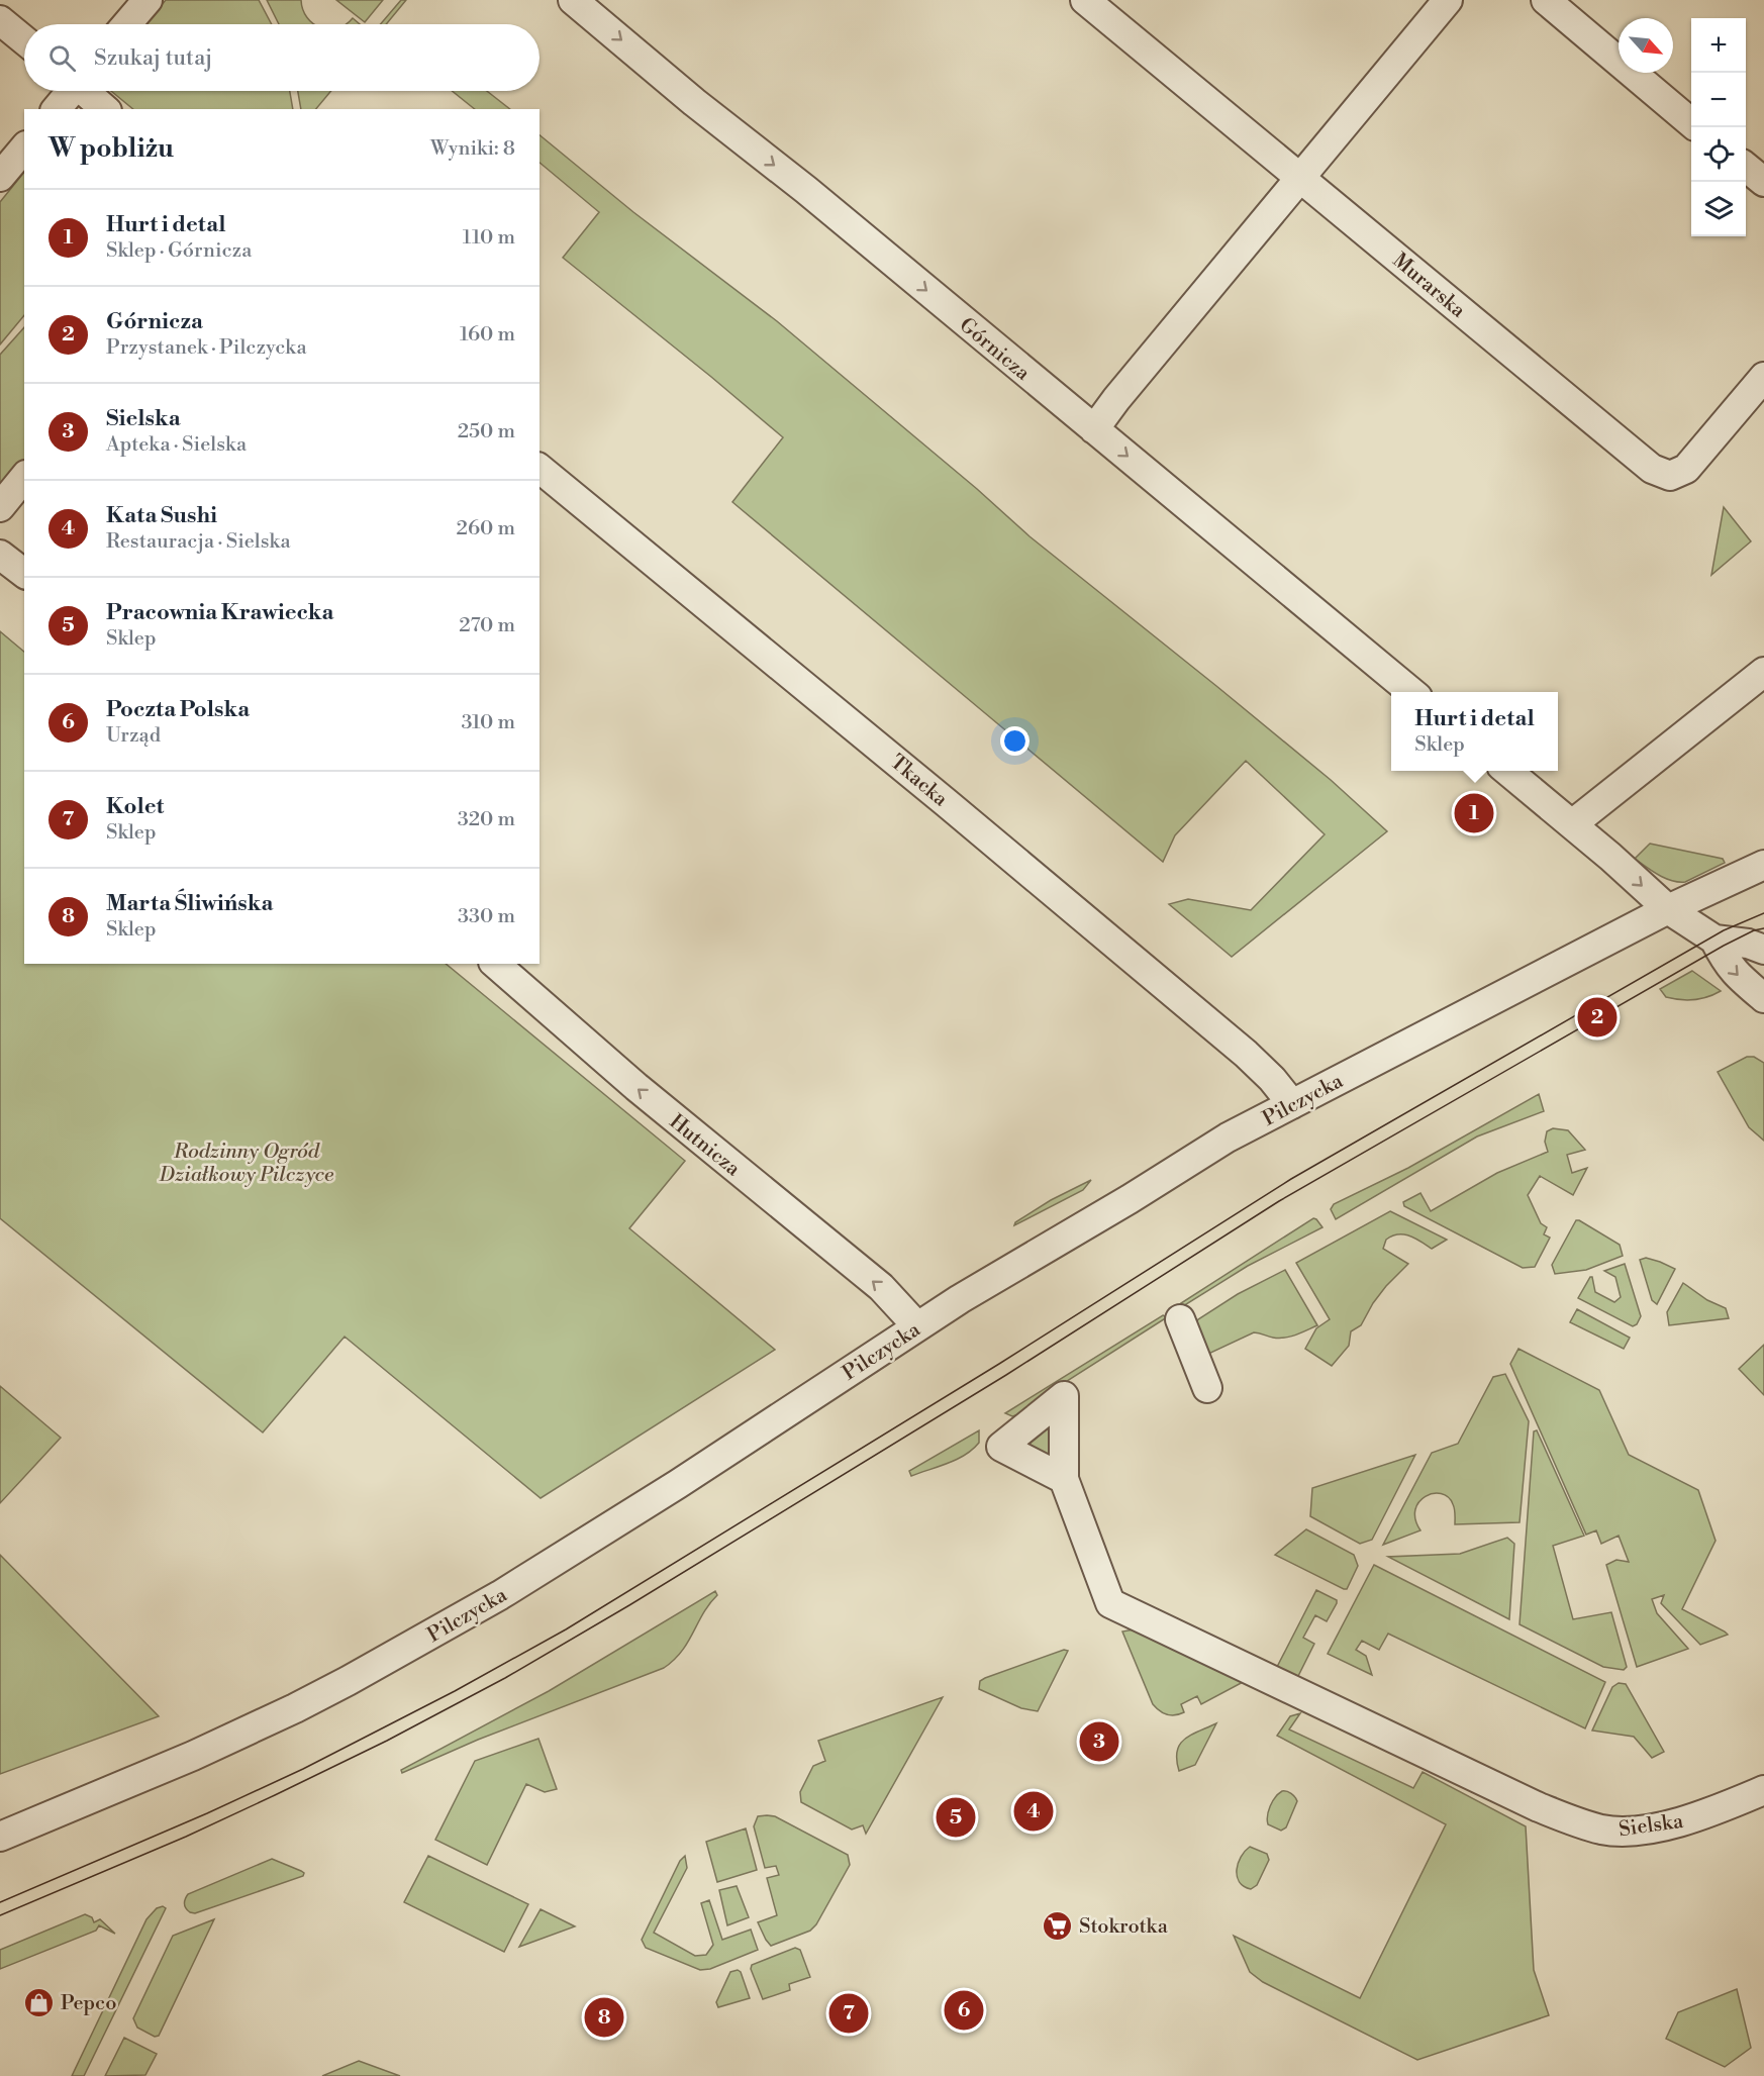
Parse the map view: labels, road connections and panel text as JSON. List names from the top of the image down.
{
  "streets": {
    "street": [
      "Murarska",
      "Górnicza",
      "Tkacka",
      "Pilczycka",
      "Hutnicza",
      "Sielska"
    ]
  },
  "crossings": [
    ["Tkacka", "Pilczycka"],
    ["Pilczycka", "Hutnicza"]
  ],
  "one_way": ["Górnicza", "Hutnicza"],
  "parks": ["Rodzinny Ogród Działkowy Pilczyce"],
  "places": {
    "supermarket": ["Stokrotka"],
    "shop": ["Pepco"]
  },
  "north": "bottom right",
  "page": {
    "map_buttons": ["+", "−"],
    "search": "Szukaj tutaj",
    "heading": ["W pobliżu", "Wyniki: 8"],
    "list": [
      {
        "mark": "1",
        "name": "Hurt i detal",
        "note": "Sklep · Górnicza",
        "value": "110 m"
      },
      {
        "mark": "2",
        "name": "Górnicza",
        "note": "Przystanek · Pilczycka",
        "value": "160 m"
      },
      {
        "mark": "3",
        "name": "Sielska",
        "note": "Apteka · Sielska",
        "value": "250 m"
      },
      {
        "mark": "4",
        "name": "Kata Sushi",
        "note": "Restauracja · Sielska",
        "value": "260 m"
      },
      {
        "mark": "5",
        "name": "Pracownia Krawiecka",
        "note": "Sklep",
        "value": "270 m"
      },
      {
        "mark": "6",
        "name": "Poczta Polska",
        "note": "Urząd",
        "value": "310 m"
      },
      {
        "mark": "7",
        "name": "Kolet",
        "note": "Sklep",
        "value": "320 m"
      },
      {
        "mark": "8",
        "name": "Marta Śliwińska",
        "note": "Sklep",
        "value": "330 m"
      }
    ],
    "popup": ["Hurt i detal", "Sklep"],
    "pins": [
      "1",
      "2",
      "3",
      "4",
      "5",
      "6",
      "7",
      "8"
    ]
  }
}
